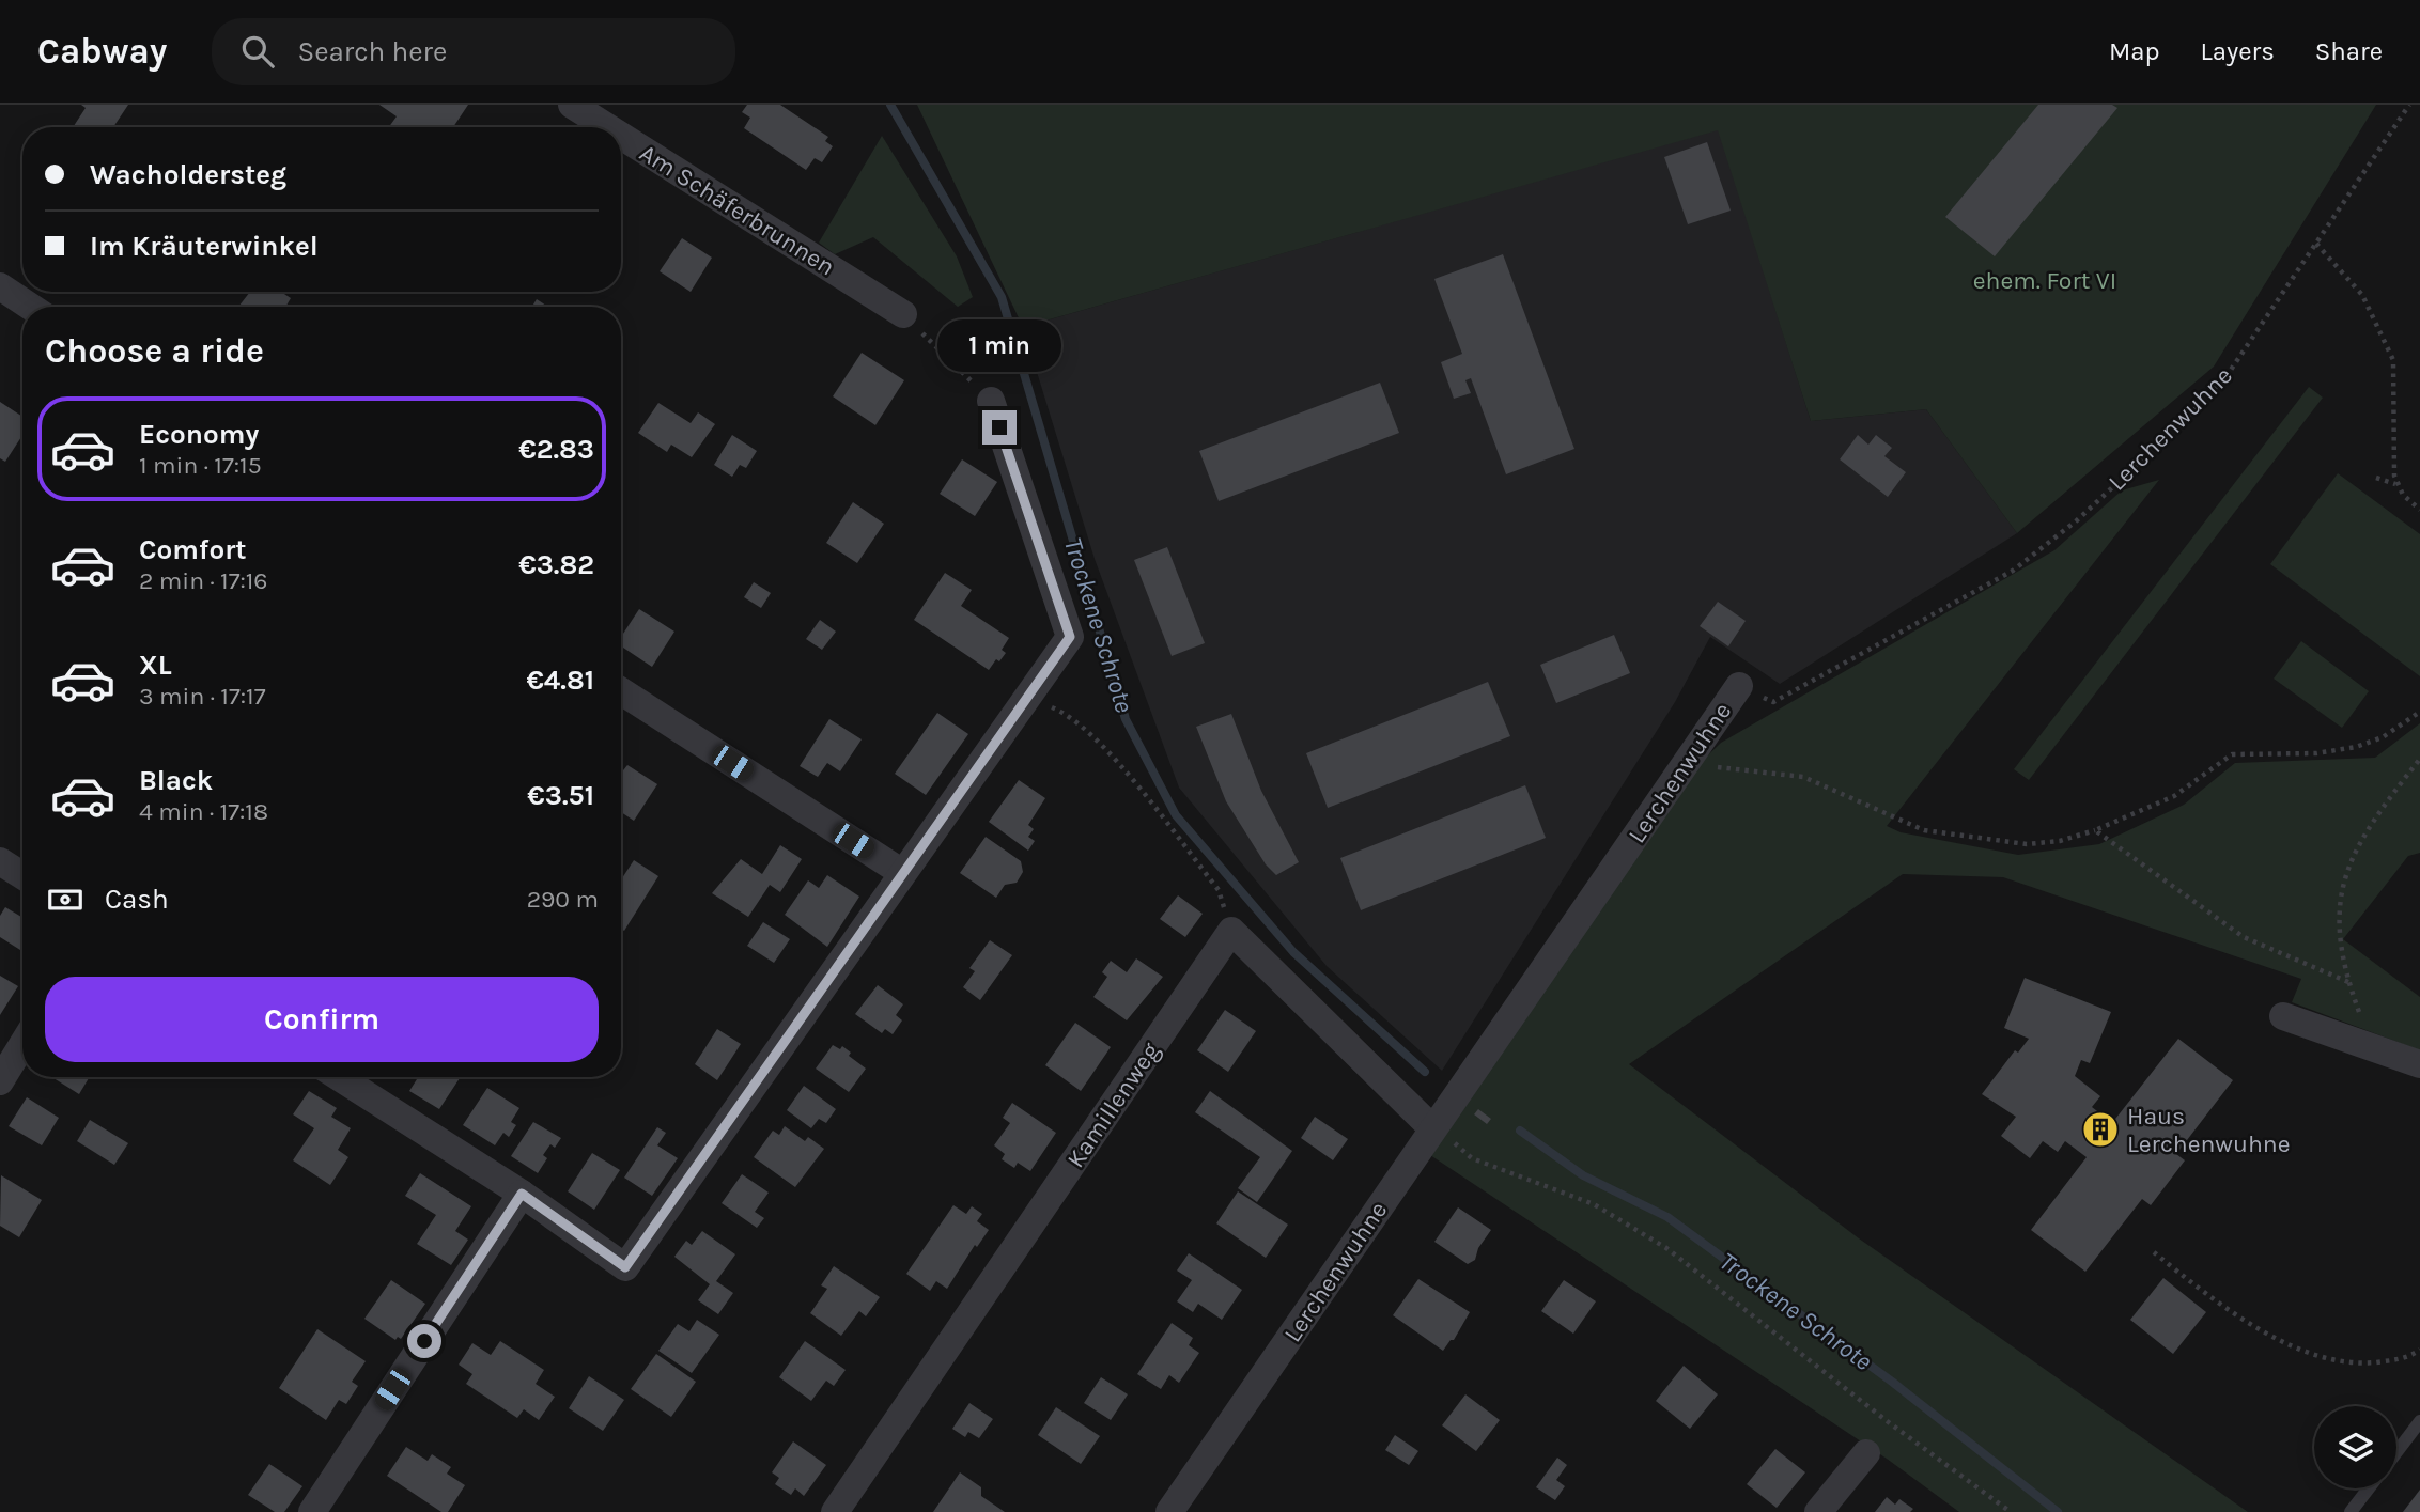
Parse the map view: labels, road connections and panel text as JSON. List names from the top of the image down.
{
  "streets": {
    "street": ["Am Schäferbrunnen", "Lerchenwuhne", "Kamillenweg"]
  },
  "water": ["Trockene Schrote"],
  "parks": ["ehem. Fort VI"],
  "places": {
    "building": ["Haus Lerchenwuhne"]
  },
  "page": {
    "header": "Cabway",
    "search": "Search here",
    "nav": ["Map", "Layers", "Share"],
    "banner": ["Wacholdersteg", "Im Kräuterwinkel"],
    "heading": "Choose a ride",
    "bubble": "1 min",
    "list": [
      {
        "name": "Economy",
        "note": "1 min · 17:15",
        "value": "€2.83"
      },
      {
        "name": "Comfort",
        "note": "2 min · 17:16",
        "value": "€3.82"
      },
      {
        "name": "XL",
        "note": "3 min · 17:17",
        "value": "€4.81"
      },
      {
        "name": "Black",
        "note": "4 min · 17:18",
        "value": "€3.51"
      }
    ],
    "pay": ["Cash", "290 m"],
    "buttons": "Confirm"
  }
}
